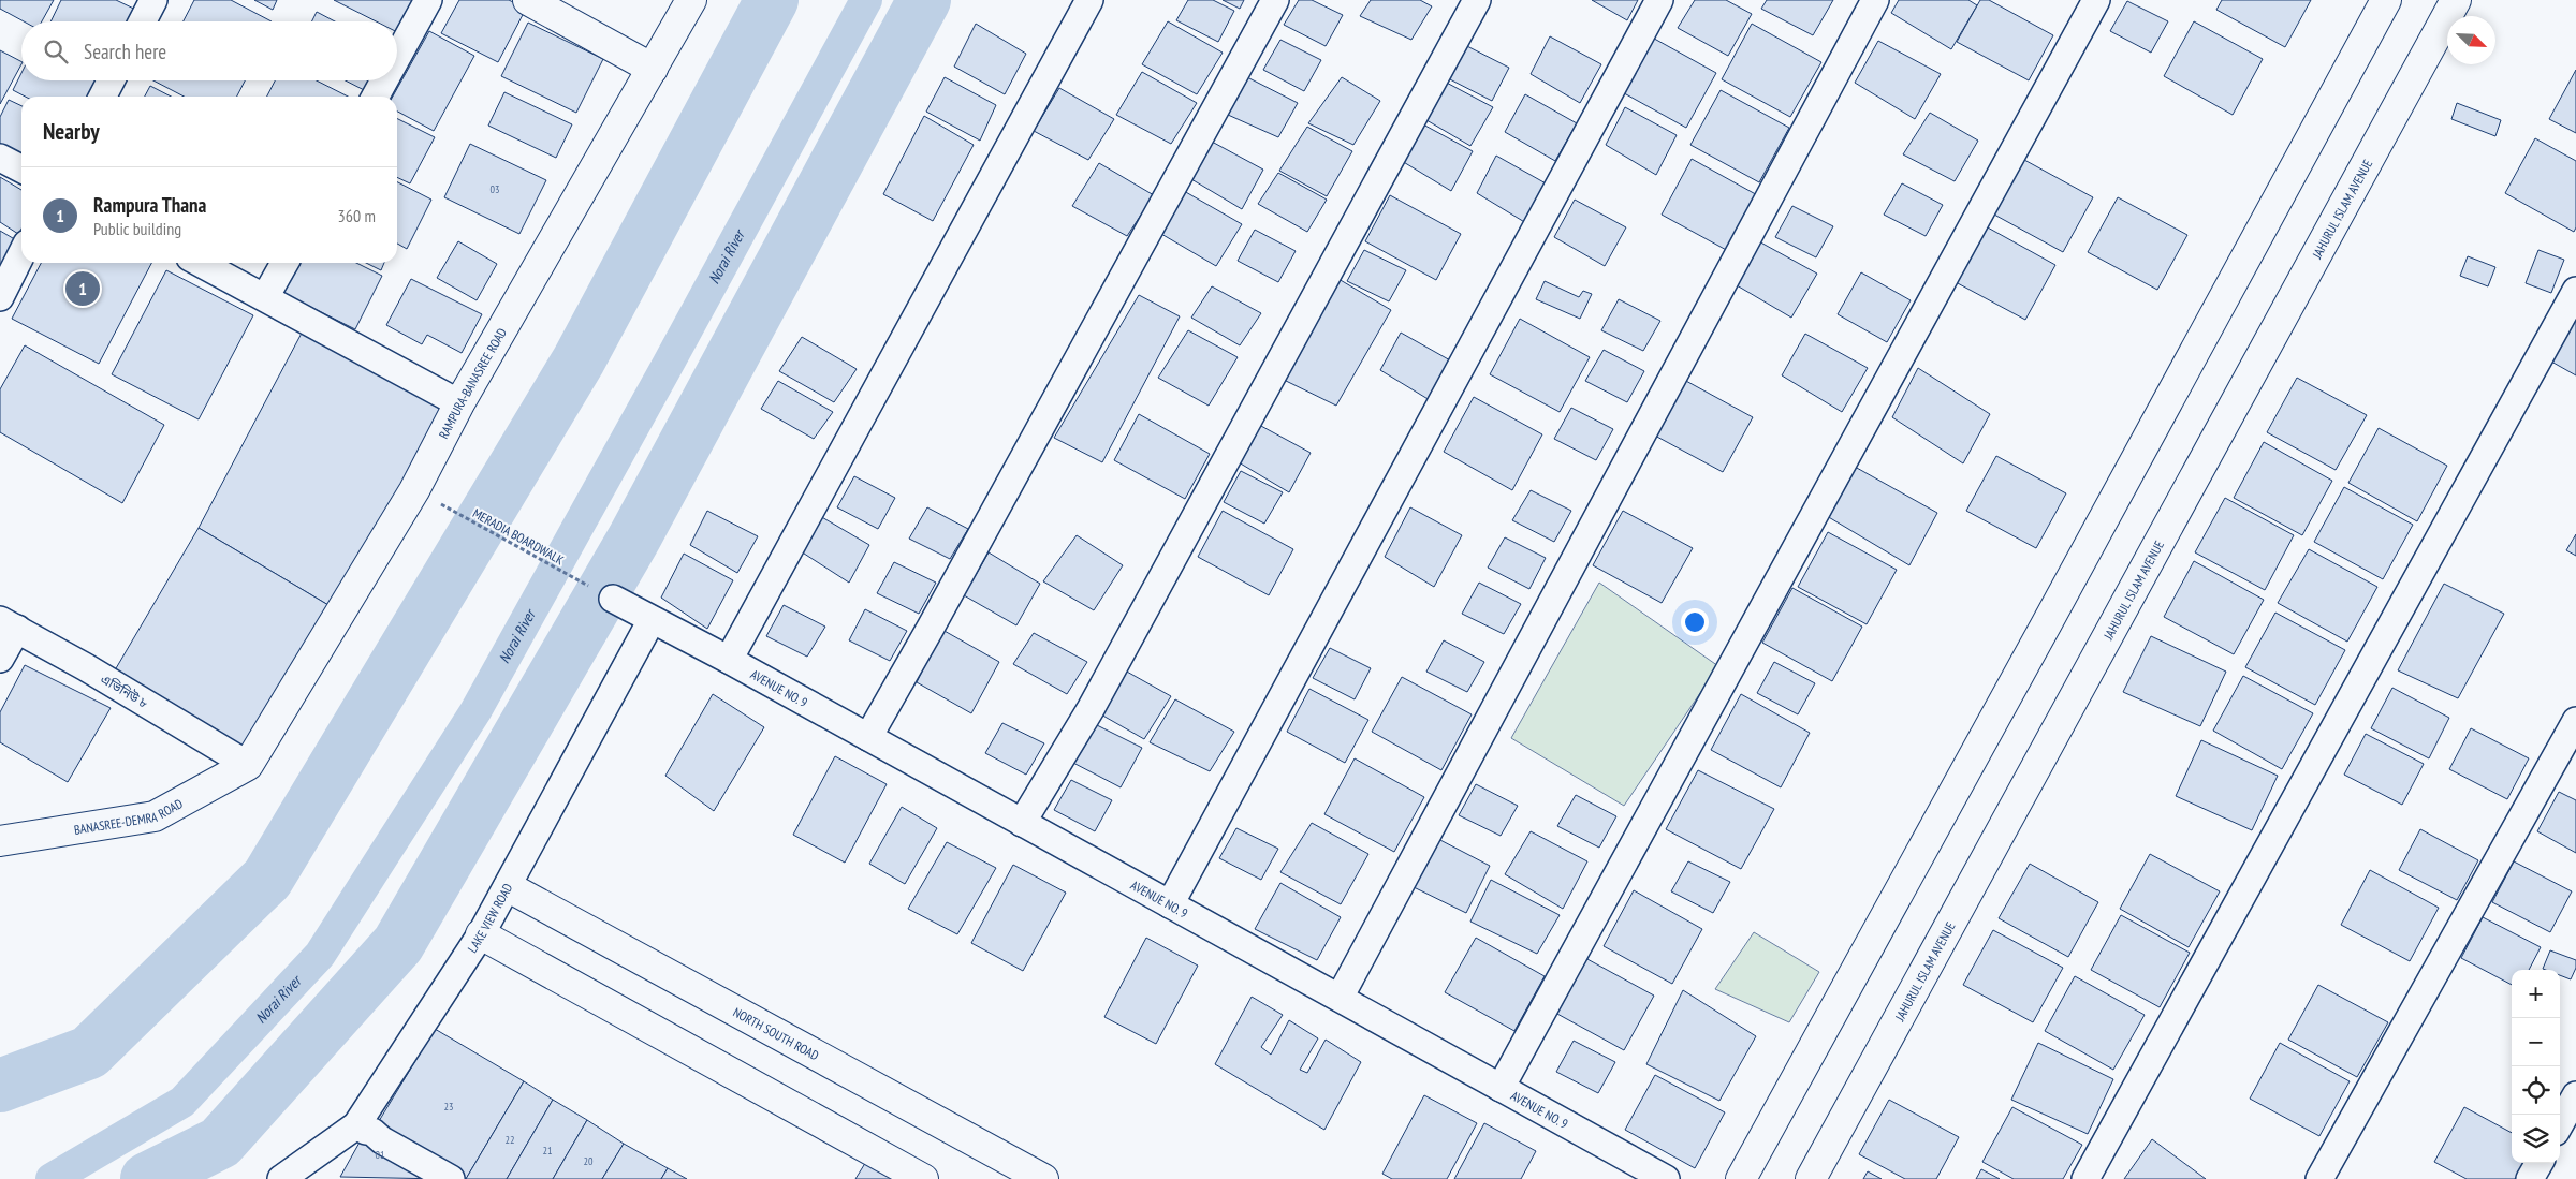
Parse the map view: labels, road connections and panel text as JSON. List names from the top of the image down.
{
  "streets": {
    "street": [
      "JAHURUL ISLAM AVENUE",
      "RAMPURA-BANASREE ROAD",
      "AVENUE NO. 9",
      "এভিনিউ ৮",
      "BANASREE-DEMRA ROAD",
      "LAKE VIEW ROAD",
      "NORTH SOUTH ROAD"
    ],
    "path": ["MERADIA BOARDWALK"]
  },
  "crossings": [
    ["RAMPURA-BANASREE ROAD", "MERADIA BOARDWALK"],
    ["RAMPURA-BANASREE ROAD", "এভিনিউ ৮"],
    ["RAMPURA-BANASREE ROAD", "BANASREE-DEMRA ROAD"],
    ["MERADIA BOARDWALK", "AVENUE NO. 9"],
    ["AVENUE NO. 9", "LAKE VIEW ROAD"],
    ["এভিনিউ ৮", "BANASREE-DEMRA ROAD"],
    ["LAKE VIEW ROAD", "NORTH SOUTH ROAD"]
  ],
  "water": ["Norai River"],
  "house_numbers": [
    "03",
    "23",
    "22",
    "21",
    "01",
    "20"
  ],
  "north": "bottom right",
  "page": {
    "search": "Search here",
    "heading": "Nearby",
    "list": [
      {
        "mark": "1",
        "name": "Rampura Thana",
        "note": "Public building",
        "value": "360 m"
      }
    ],
    "pins": "1",
    "map_buttons": ["+", "−"]
  }
}
